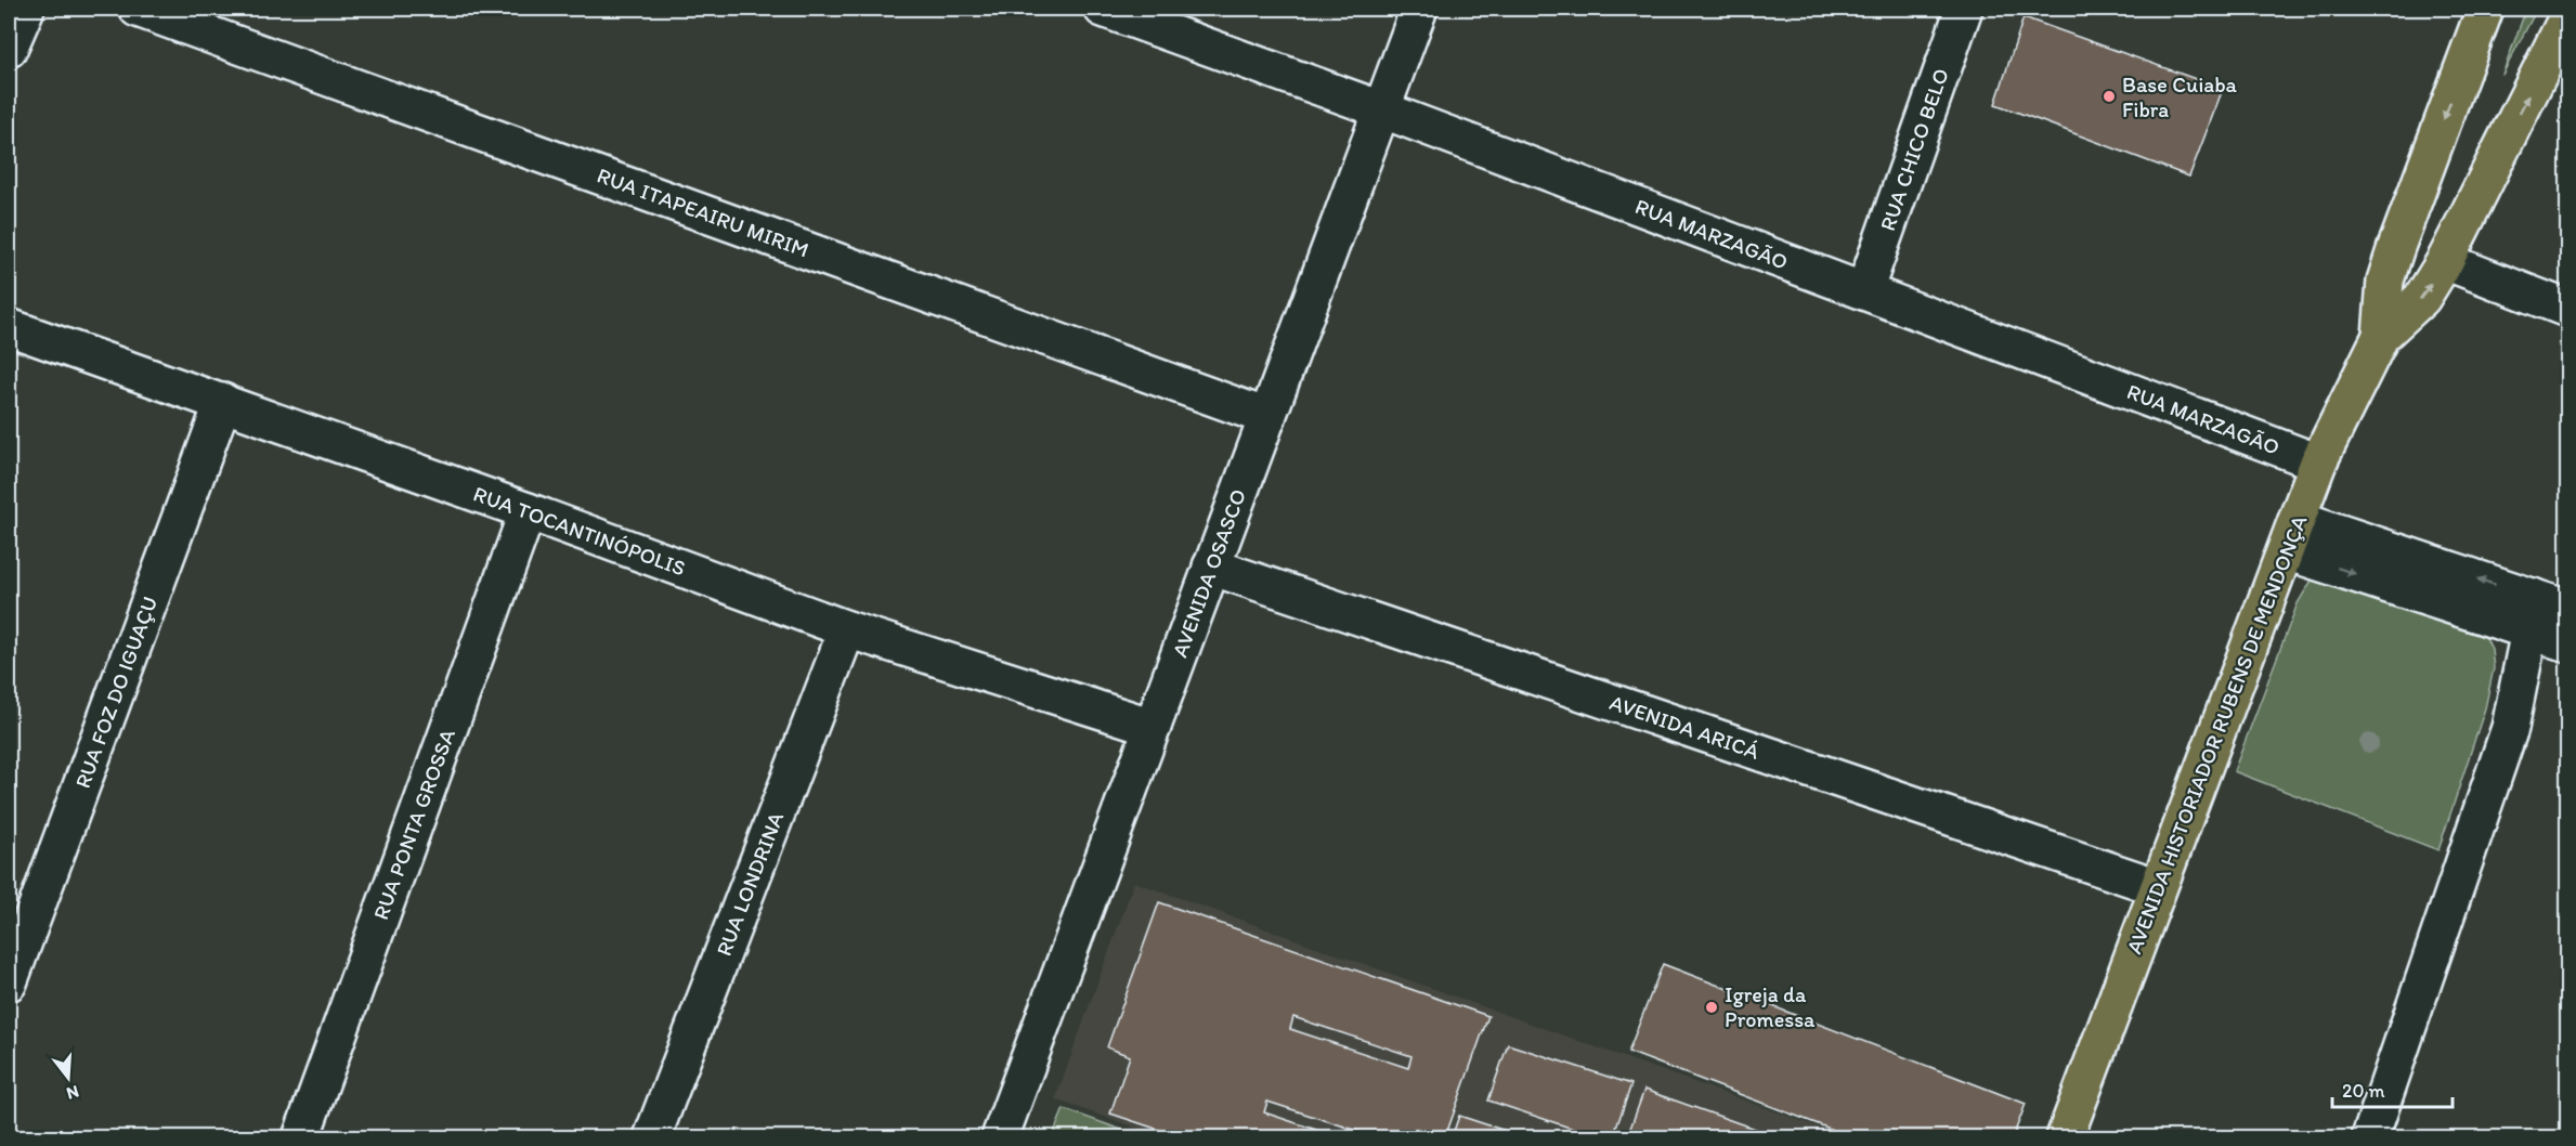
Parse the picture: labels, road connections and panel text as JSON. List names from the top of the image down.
{
  "streets": {
    "main road": ["AVENIDA HISTORIADOR RUBENS DE MENDONÇA"],
    "street": [
      "RUA CHICO BELO",
      "RUA ITAPEAIRU MIRIM",
      "RUA MARZAGÃO",
      "RUA TOCANTINÓPOLIS",
      "AVENIDA OSASCO",
      "RUA FOZ DO IGUAÇU",
      "AVENIDA ARICÁ",
      "RUA PONTA GROSSA",
      "RUA LONDRINA"
    ]
  },
  "crossings": [
    ["RUA CHICO BELO", "RUA MARZAGÃO"],
    ["RUA ITAPEAIRU MIRIM", "AVENIDA OSASCO"],
    ["RUA MARZAGÃO", "AVENIDA OSASCO"],
    ["RUA MARZAGÃO", "AVENIDA HISTORIADOR RUBENS DE MENDONÇA"],
    ["RUA TOCANTINÓPOLIS", "AVENIDA OSASCO"],
    ["RUA TOCANTINÓPOLIS", "RUA FOZ DO IGUAÇU"],
    ["RUA TOCANTINÓPOLIS", "RUA PONTA GROSSA"],
    ["RUA TOCANTINÓPOLIS", "RUA LONDRINA"],
    ["AVENIDA OSASCO", "AVENIDA ARICÁ"],
    ["AVENIDA ARICÁ", "AVENIDA HISTORIADOR RUBENS DE MENDONÇA"]
  ],
  "places": ["Base Cuiaba Fibra", "Igreja da Promessa"],
  "scale_bar": "20 m",
  "north": "bottom"
}
